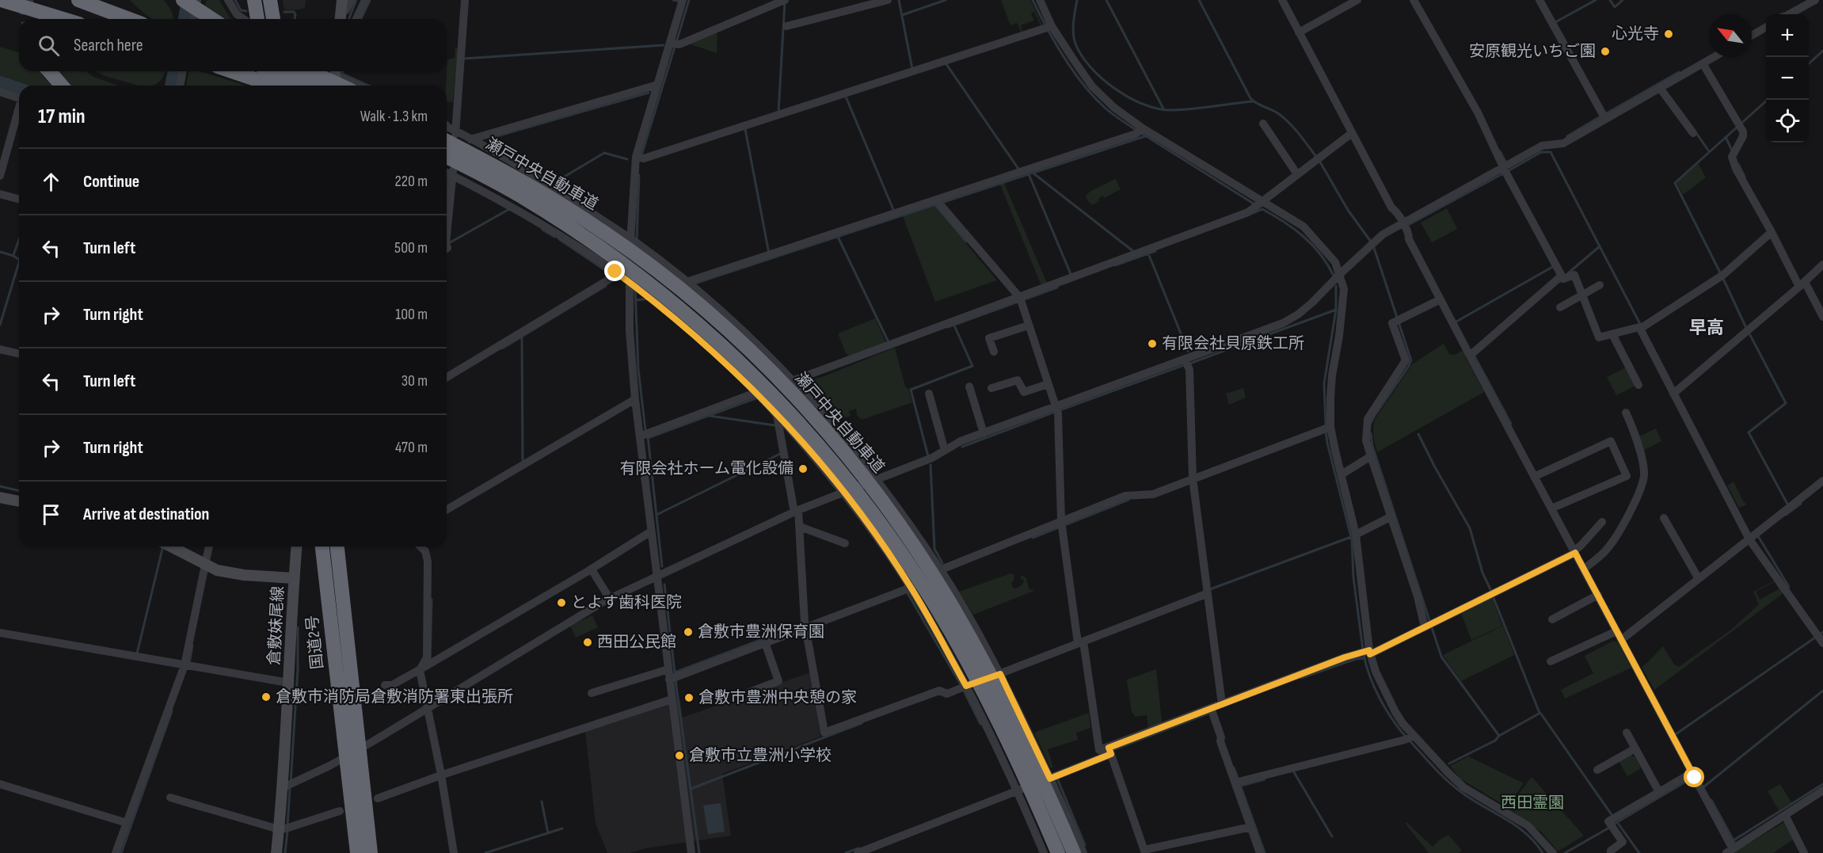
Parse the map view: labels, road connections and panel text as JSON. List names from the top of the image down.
{
  "streets": {
    "highway": ["瀬戸中央自動車道", "国道2号"],
    "main road": ["倉敷妹尾線"]
  },
  "districts": ["早高"],
  "parks": ["西田霊園"],
  "places": [
    "心光寺",
    "安原観光いちご園",
    "有限会社貝原鉄工所",
    "有限会社ホーム電化設備",
    "とよす歯科医院",
    "倉敷市豊洲保育園",
    "西田公民館",
    "倉敷市消防局倉敷消防署東出張所",
    "倉敷市豊洲中央憩の家",
    "倉敷市立豊洲小学校"
  ],
  "north": "top left",
  "page": {
    "map_buttons": ["+", "−"],
    "search": "Search here",
    "heading": ["17 min", "Walk · 1.3 km"],
    "list": [
      ["Continue", "220 m"],
      ["Turn left", "500 m"],
      ["Turn right", "100 m"],
      ["Turn left", "30 m"],
      ["Turn right", "470 m"],
      "Arrive at destination"
    ]
  }
}
